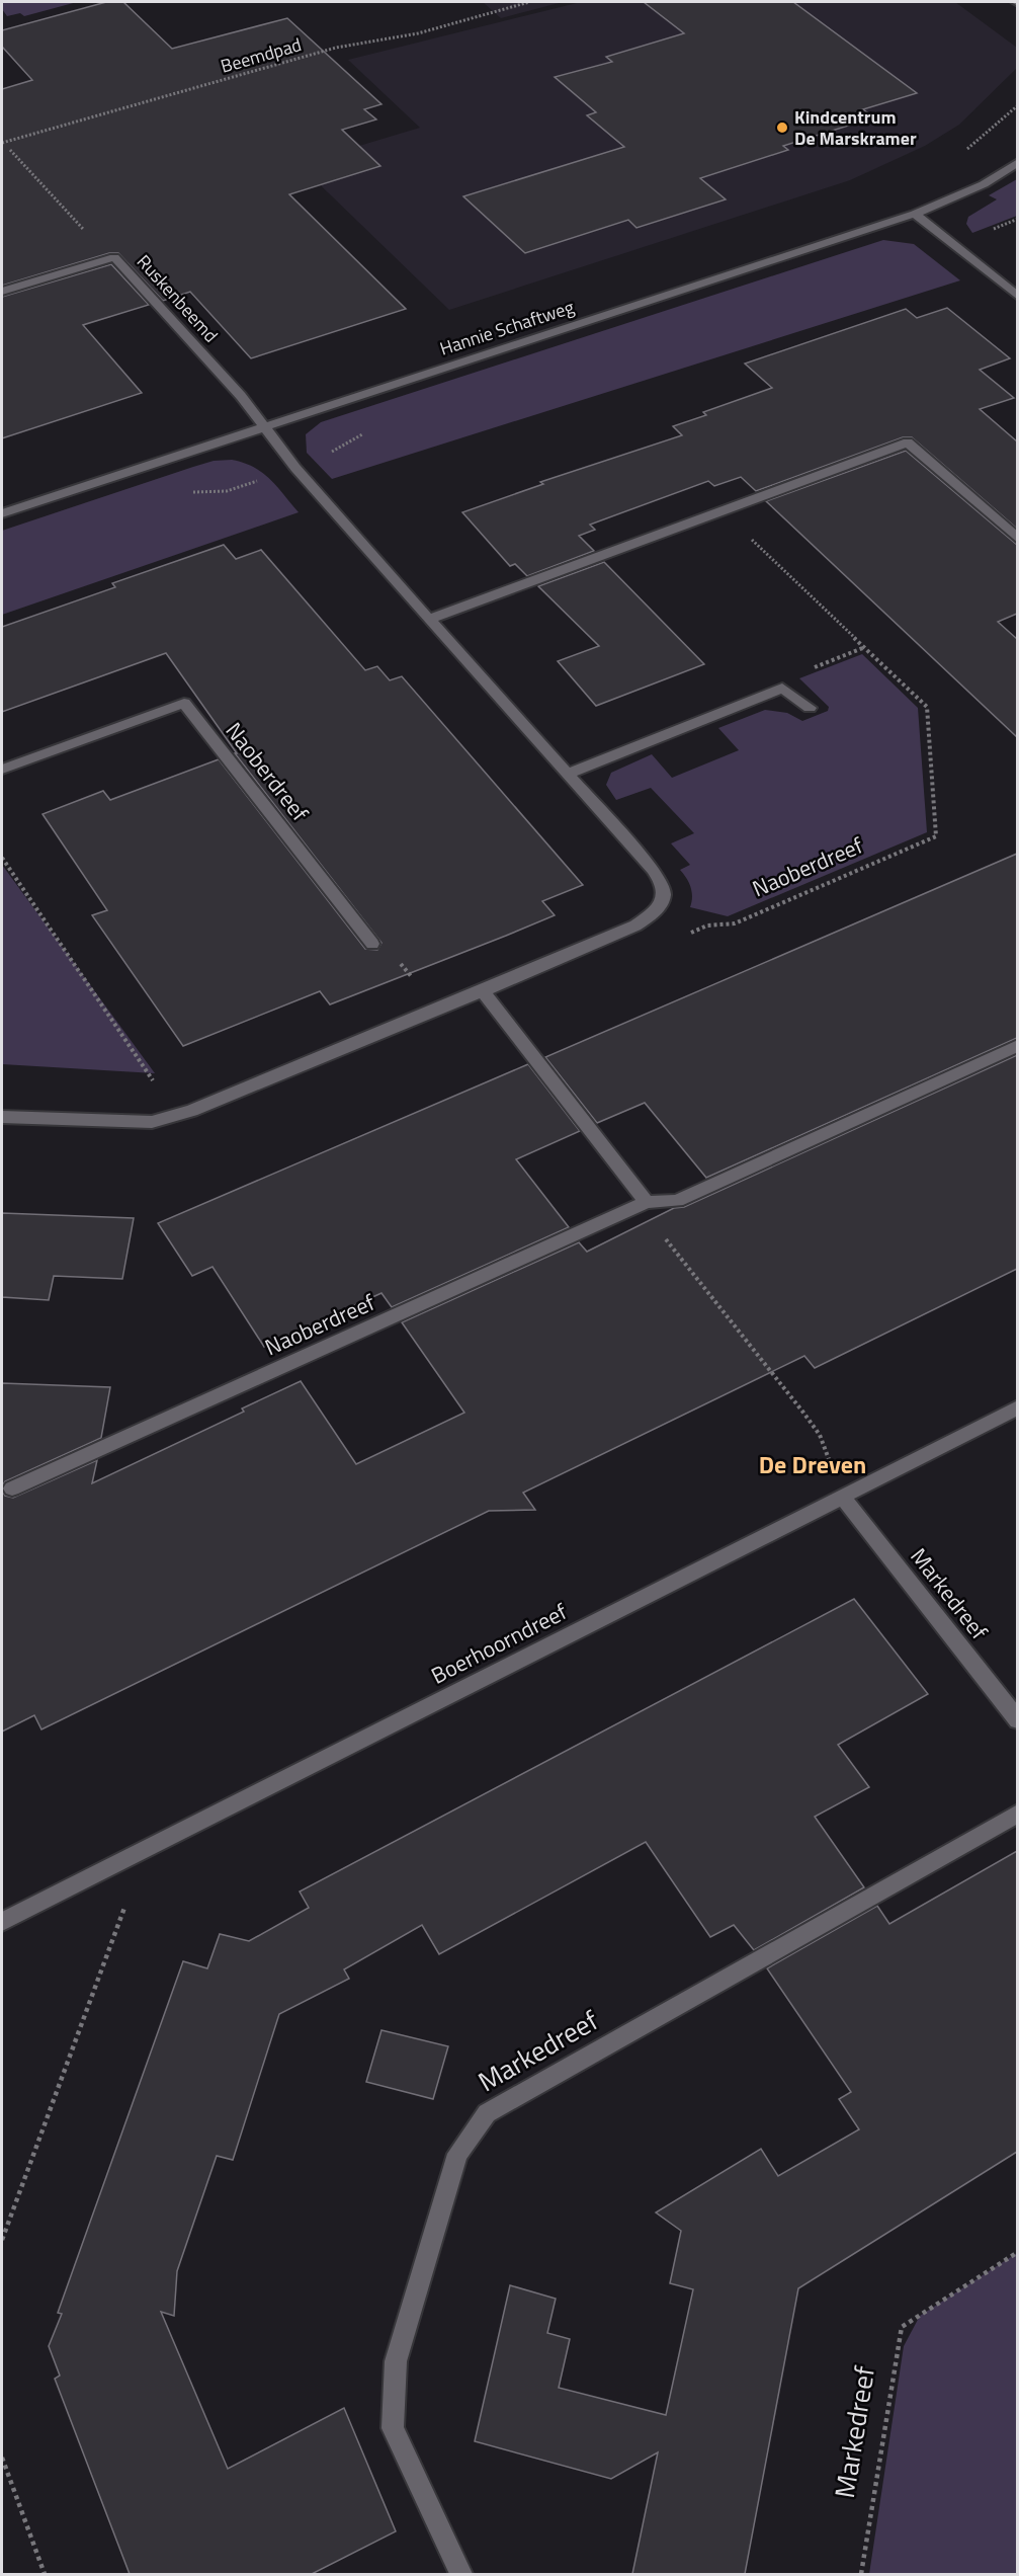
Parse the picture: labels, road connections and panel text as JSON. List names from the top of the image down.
{
  "streets": {
    "street": [
      "Ruskenbeemd",
      "Hannie Schaftweg",
      "Naoberdreef",
      "Markedreef",
      "Boerhoorndreef"
    ],
    "path": ["Beemdpad"]
  },
  "crossings": [
    ["Ruskenbeemd", "Hannie Schaftweg"],
    ["Markedreef", "Boerhoorndreef"]
  ],
  "districts": ["De Dreven"],
  "places": ["Kindcentrum De Marskramer"]
}
